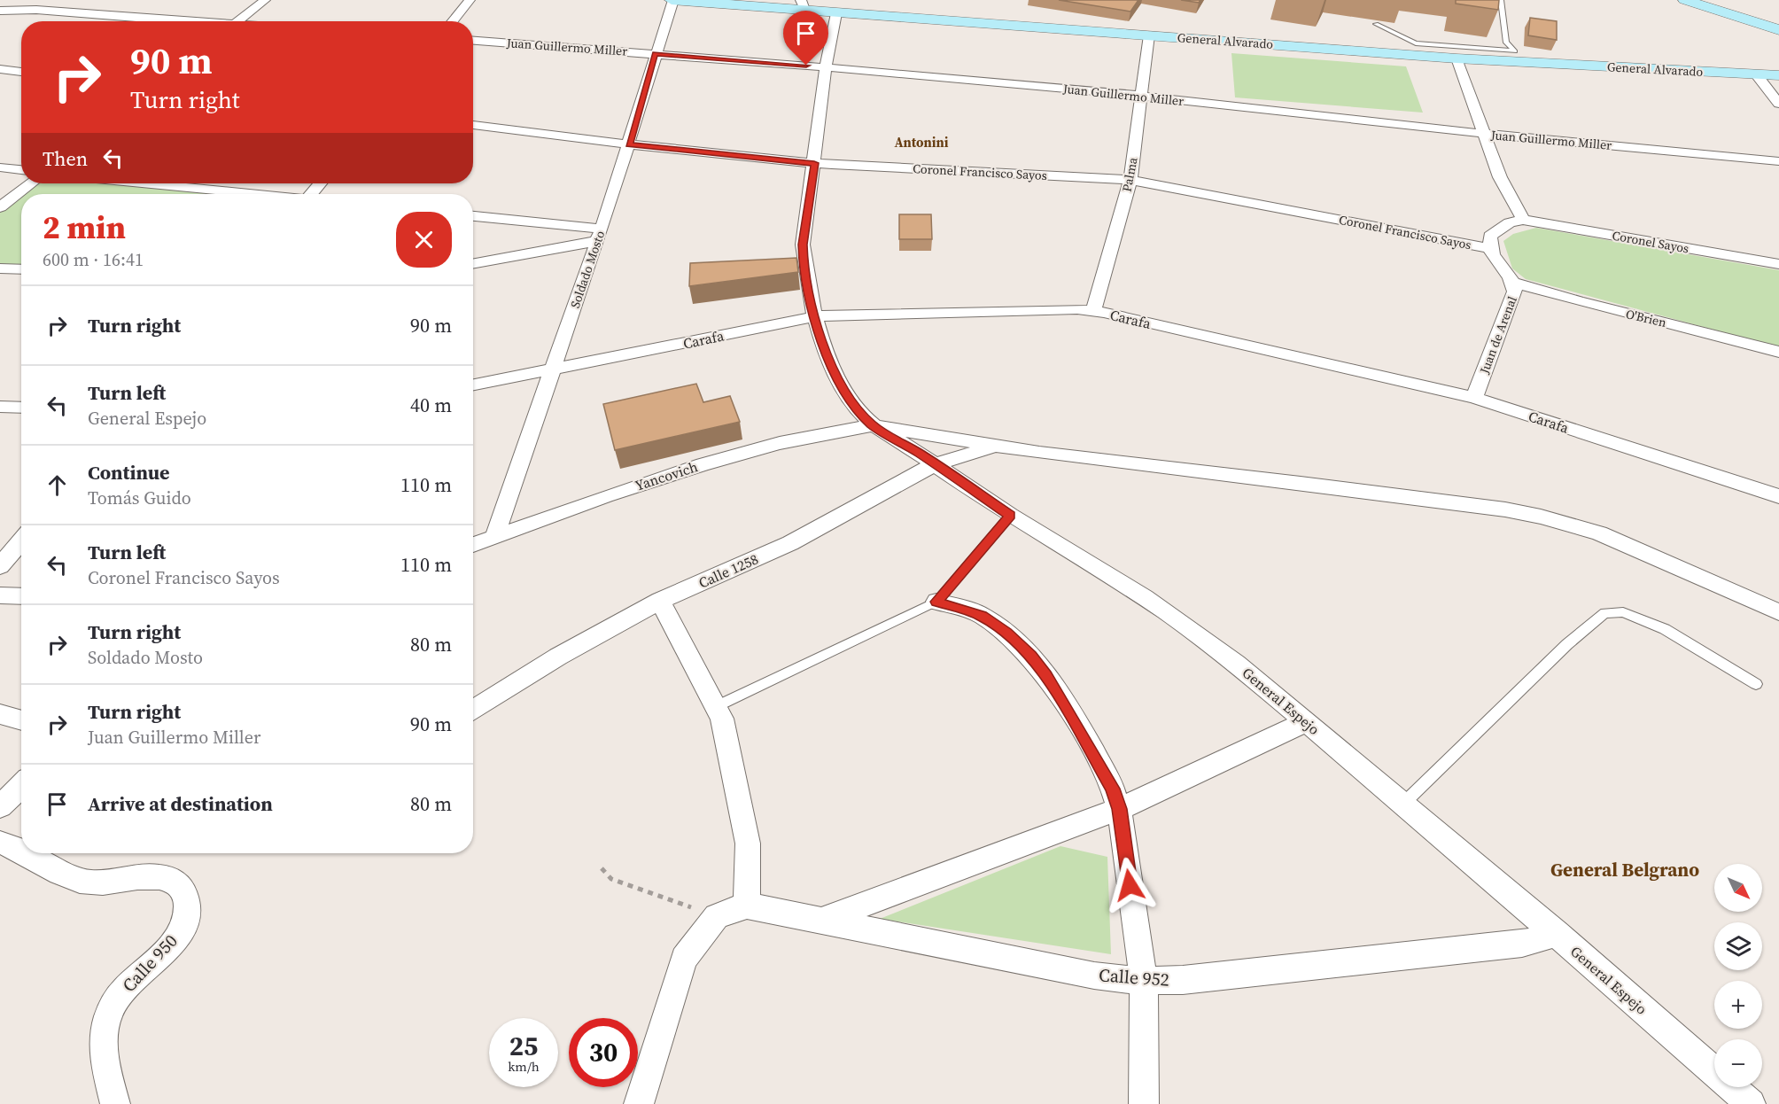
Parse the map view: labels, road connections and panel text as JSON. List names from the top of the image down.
{
  "streets": {
    "street": [
      "General Alvarado",
      "Juan Guillermo Miller",
      "Coronel Francisco Sayos",
      "Palma",
      "Coronel Sayos",
      "Soldado Mosto",
      "O'Brien",
      "Carafa",
      "Juan de Arenal",
      "Yancovich",
      "Calle 1258",
      "General Espejo",
      "Calle 950",
      "Calle 952"
    ]
  },
  "crossings": [
    ["General Alvarado", "Palma"],
    ["General Alvarado", "Soldado Mosto"],
    ["General Alvarado", "General Espejo"],
    ["Juan Guillermo Miller", "Palma"],
    ["Juan Guillermo Miller", "Soldado Mosto"],
    ["Juan Guillermo Miller", "General Espejo"],
    ["Coronel Francisco Sayos", "Palma"],
    ["Coronel Francisco Sayos", "Soldado Mosto"],
    ["Coronel Francisco Sayos", "Juan de Arenal"],
    ["Coronel Francisco Sayos", "General Espejo"],
    ["Palma", "Carafa"],
    ["Soldado Mosto", "Carafa"],
    ["Soldado Mosto", "Yancovich"],
    ["O'Brien", "Juan de Arenal"],
    ["Carafa", "Juan de Arenal"],
    ["Carafa", "General Espejo"],
    ["Yancovich", "General Espejo"],
    ["Calle 1258", "General Espejo"],
    ["General Espejo", "Calle 952"]
  ],
  "districts": ["Antonini", "General Belgrano"],
  "north": "bottom right",
  "page": {
    "turn": ["90 m", "Turn right"],
    "then": "Then",
    "heading": ["2 min", "600 m · 16:41"],
    "list": [
      {
        "name": "Turn right",
        "value": "90 m"
      },
      {
        "name": "Turn left",
        "note": "General Espejo",
        "value": "40 m"
      },
      {
        "name": "Continue",
        "note": "Tomás Guido",
        "value": "110 m"
      },
      {
        "name": "Turn left",
        "note": "Coronel Francisco Sayos",
        "value": "110 m"
      },
      {
        "name": "Turn right",
        "note": "Soldado Mosto",
        "value": "80 m"
      },
      {
        "name": "Turn right",
        "note": "Juan Guillermo Miller",
        "value": "90 m"
      },
      {
        "name": "Arrive at destination",
        "value": "80 m"
      }
    ],
    "map_buttons": ["+", "−"],
    "speed": "25 km/h",
    "limit": "30"
  }
}
